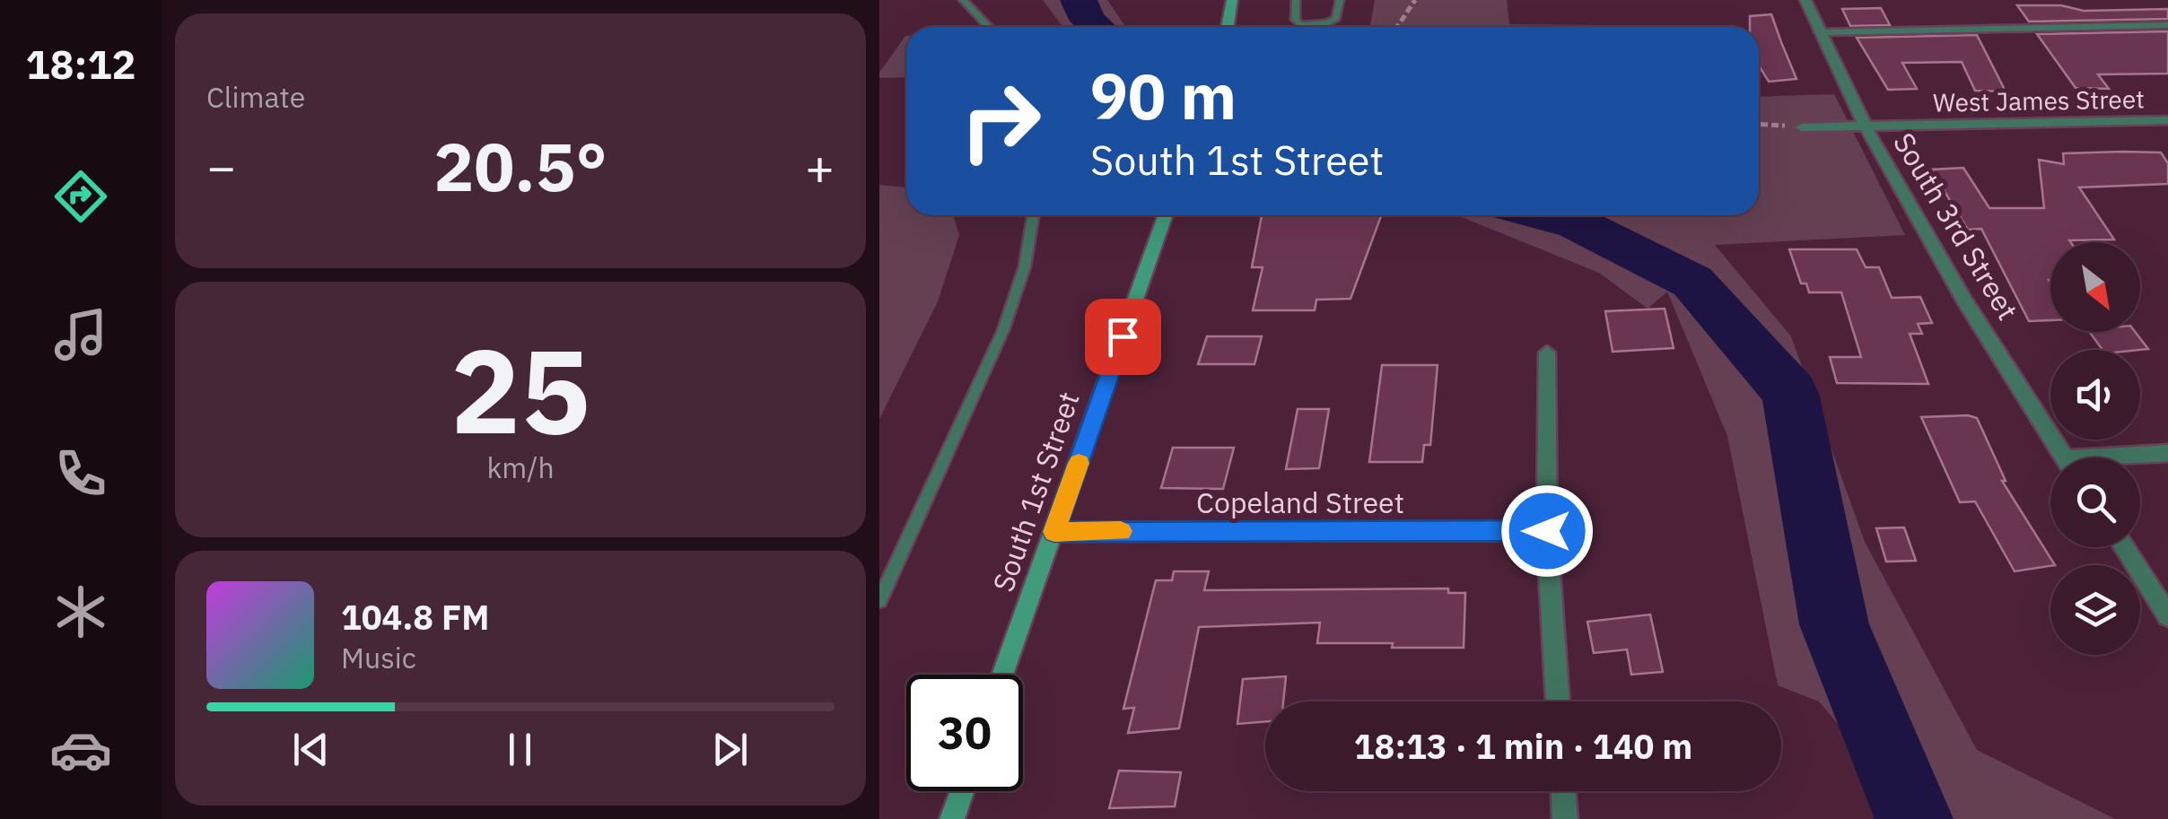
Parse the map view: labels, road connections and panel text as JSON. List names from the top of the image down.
{
  "streets": {
    "main road": ["South 1st Street"],
    "street": ["West James Street", "South 3rd Street", "Copeland Street"]
  },
  "crossings": [
    ["West James Street", "South 3rd Street"],
    ["South 1st Street", "Copeland Street"]
  ],
  "north": "bottom right",
  "page": {
    "tabs": "18:12",
    "tile": [
      "Climate",
      ["25", "km/h"]
    ],
    "turn": ["90 m", "South 1st Street"],
    "heat": ["−", "20.5°", "+"],
    "song": ["104.8 FM", "Music"],
    "limit": "30",
    "trip": "18:13 · 1 min · 140 m"
  }
}
